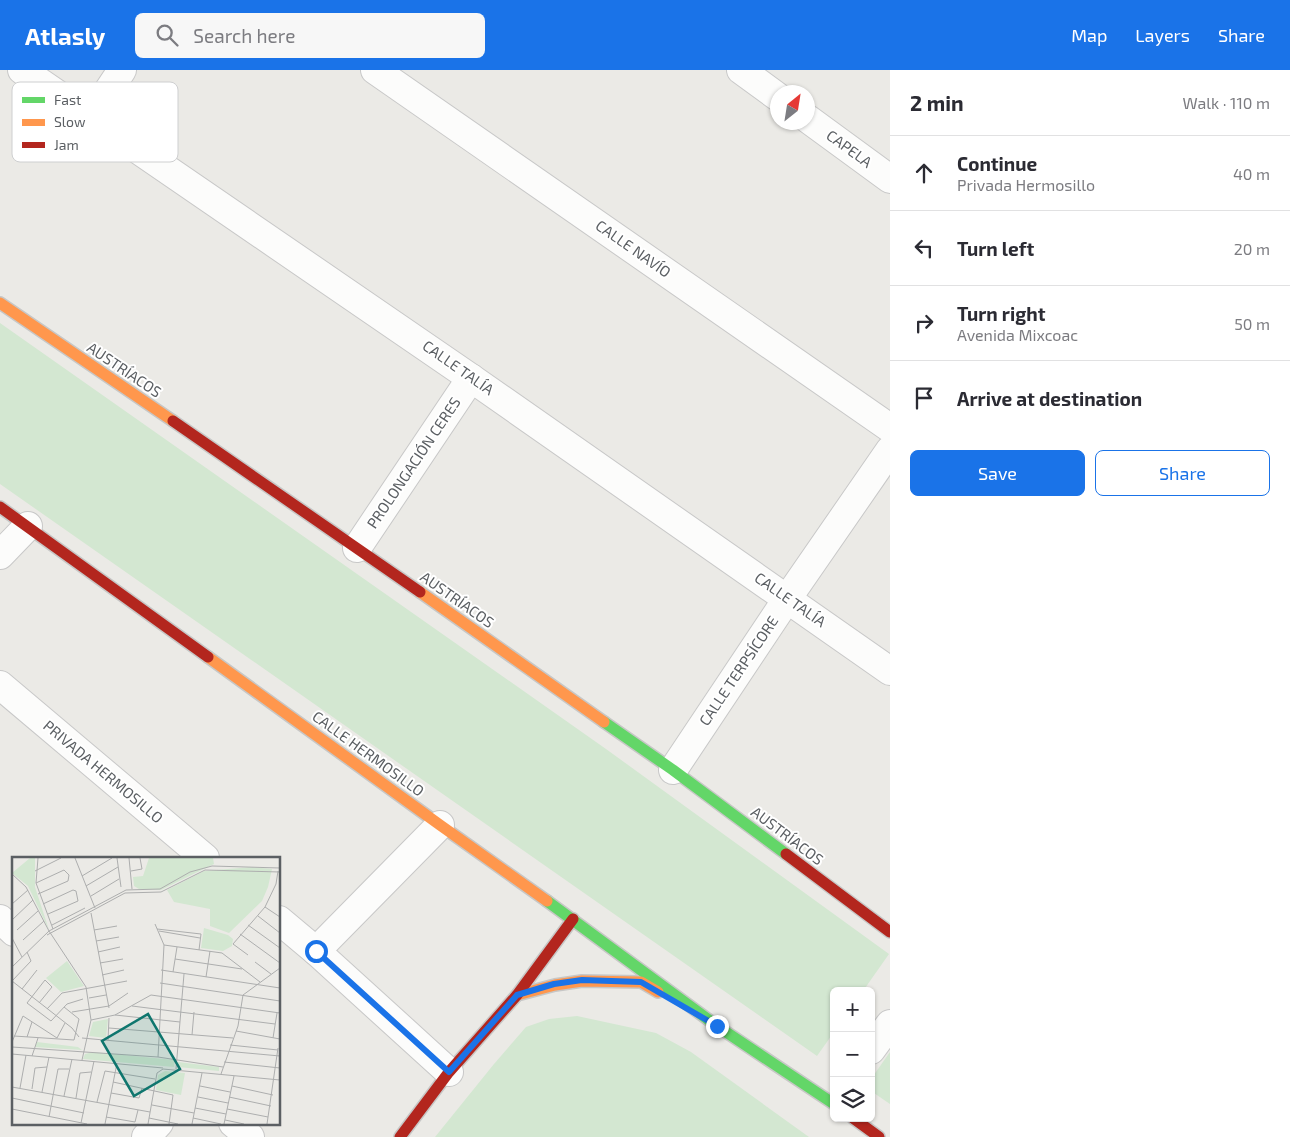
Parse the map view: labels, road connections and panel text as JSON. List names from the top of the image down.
{
  "streets": {
    "street": [
      "CAPELA",
      "CALLE NAVÍO",
      "CALLE TALÍA",
      "AUSTRÍACOS",
      "PROLONGACIÓN CERES",
      "CALLE TERPSÍCORE",
      "CALLE HERMOSILLO",
      "PRIVADA HERMOSILLO"
    ]
  },
  "crossings": [
    ["CALLE TALÍA", "PROLONGACIÓN CERES"],
    ["CALLE TALÍA", "CALLE TERPSÍCORE"],
    ["AUSTRÍACOS", "PROLONGACIÓN CERES"],
    ["AUSTRÍACOS", "CALLE TERPSÍCORE"]
  ],
  "legend": ["Fast", "Slow", "Jam"],
  "north": "top right",
  "page": {
    "header": "Atlasly",
    "search": "Search here",
    "nav": ["Map", "Layers", "Share"],
    "heading": ["2 min", "Walk · 110 m"],
    "list": [
      ["Continue", "Privada Hermosillo", "40 m"],
      ["Turn left", "20 m"],
      ["Turn right", "Avenida Mixcoac", "50 m"],
      "Arrive at destination"
    ],
    "buttons": ["Save", "Share"],
    "map_buttons": ["+", "−"]
  }
}
